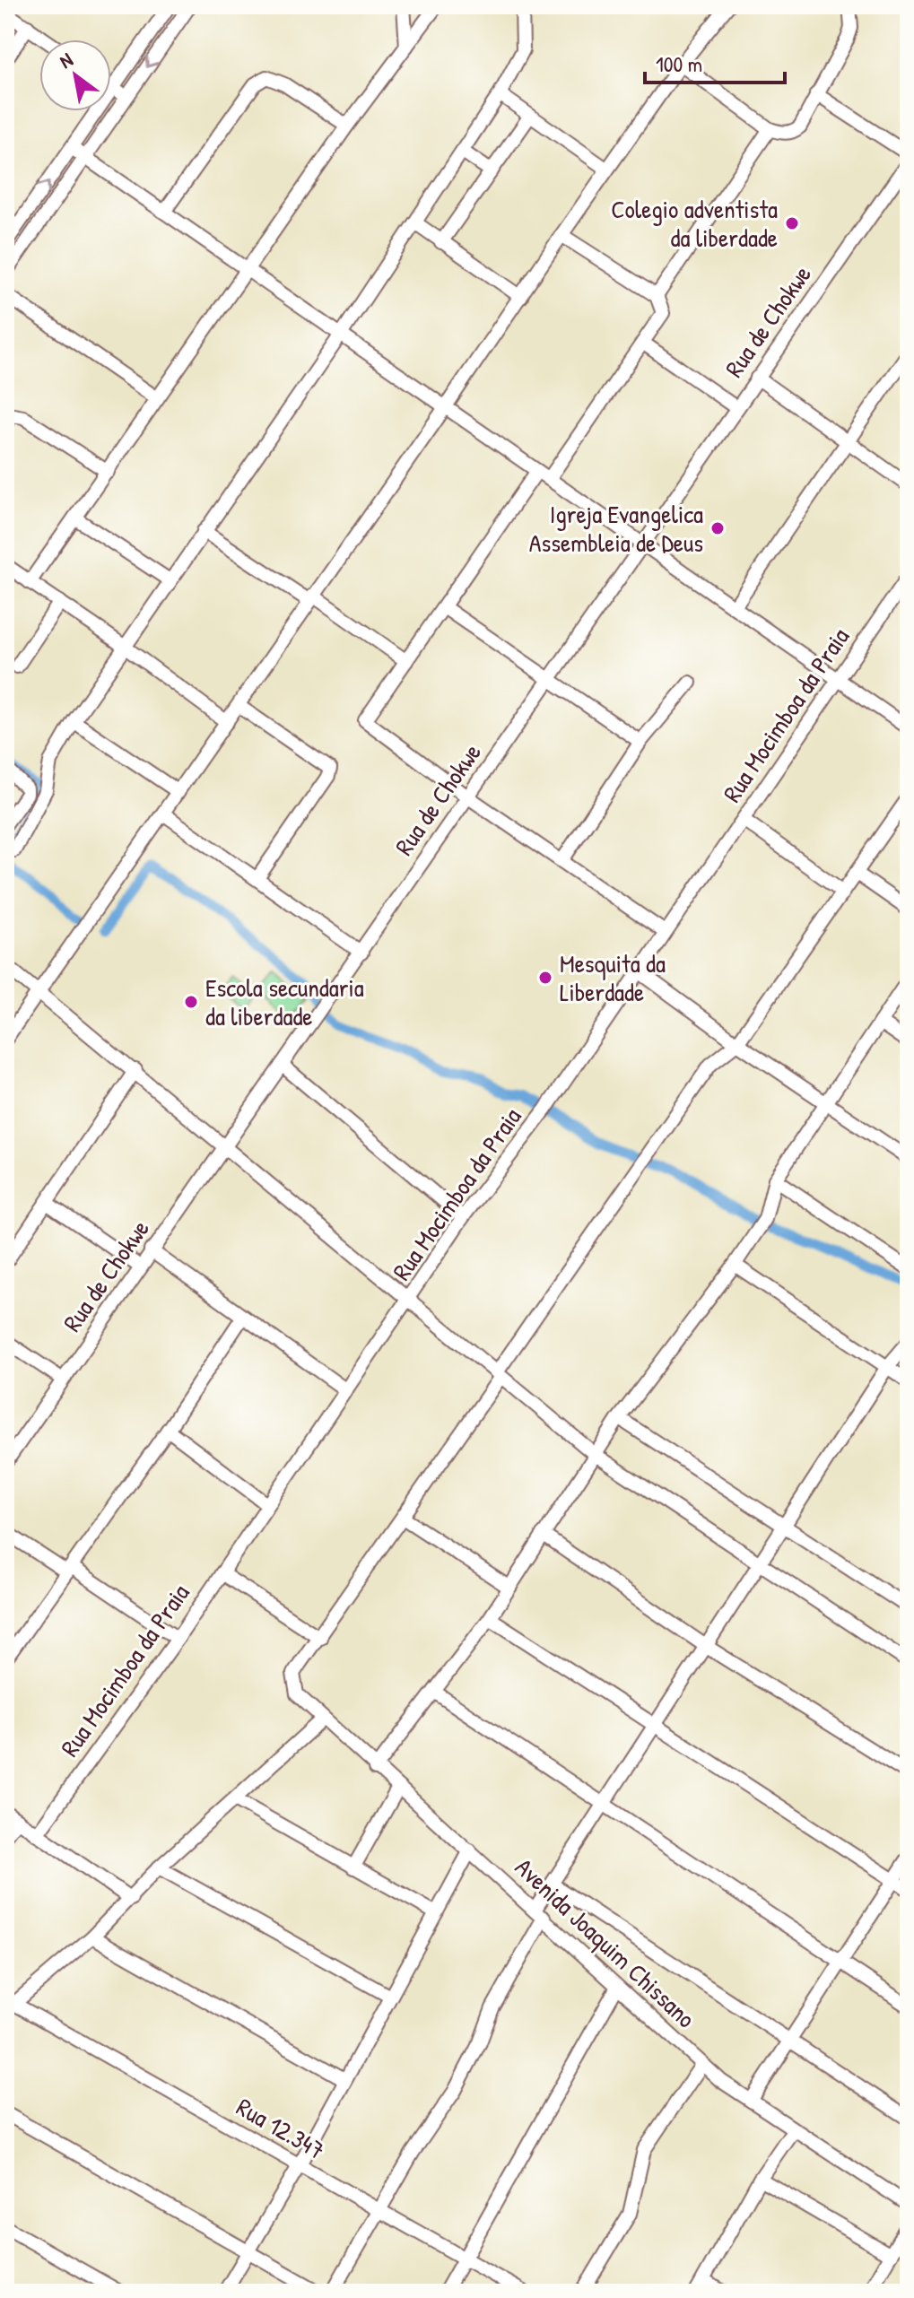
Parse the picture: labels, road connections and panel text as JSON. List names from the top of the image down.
{
  "streets": {
    "street": [
      "Rua de Chokwe",
      "Rua Mocimboa da Praia",
      "Avenida Joaquim Chissano",
      "Rua 12.347"
    ]
  },
  "places": [
    "Colegio adventista da liberdade",
    "Igreja Evangelica Assembleia de Deus",
    "Mesquita da Liberdade",
    "Escola secundaria da liberdade"
  ],
  "scale_bar": "100 m",
  "north": "top left"
}
